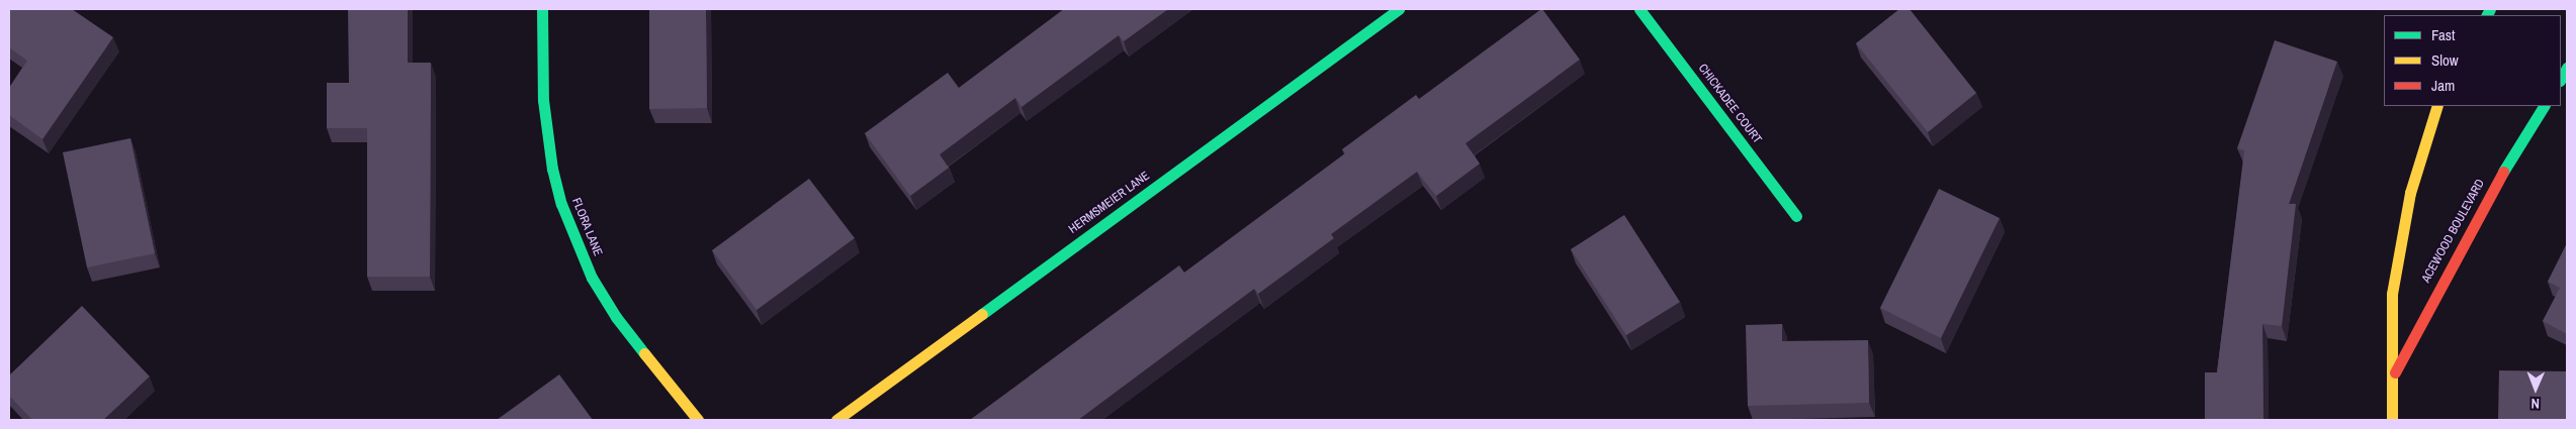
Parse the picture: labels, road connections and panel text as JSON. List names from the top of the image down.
{
  "streets": {
    "street": [
      "CHICKADEE COURT",
      "HERMSMEIER LANE",
      "FLORA LANE",
      "ACEWOOD BOULEVARD"
    ]
  },
  "legend": ["Fast", "Slow", "Jam"],
  "north": "bottom"
}
